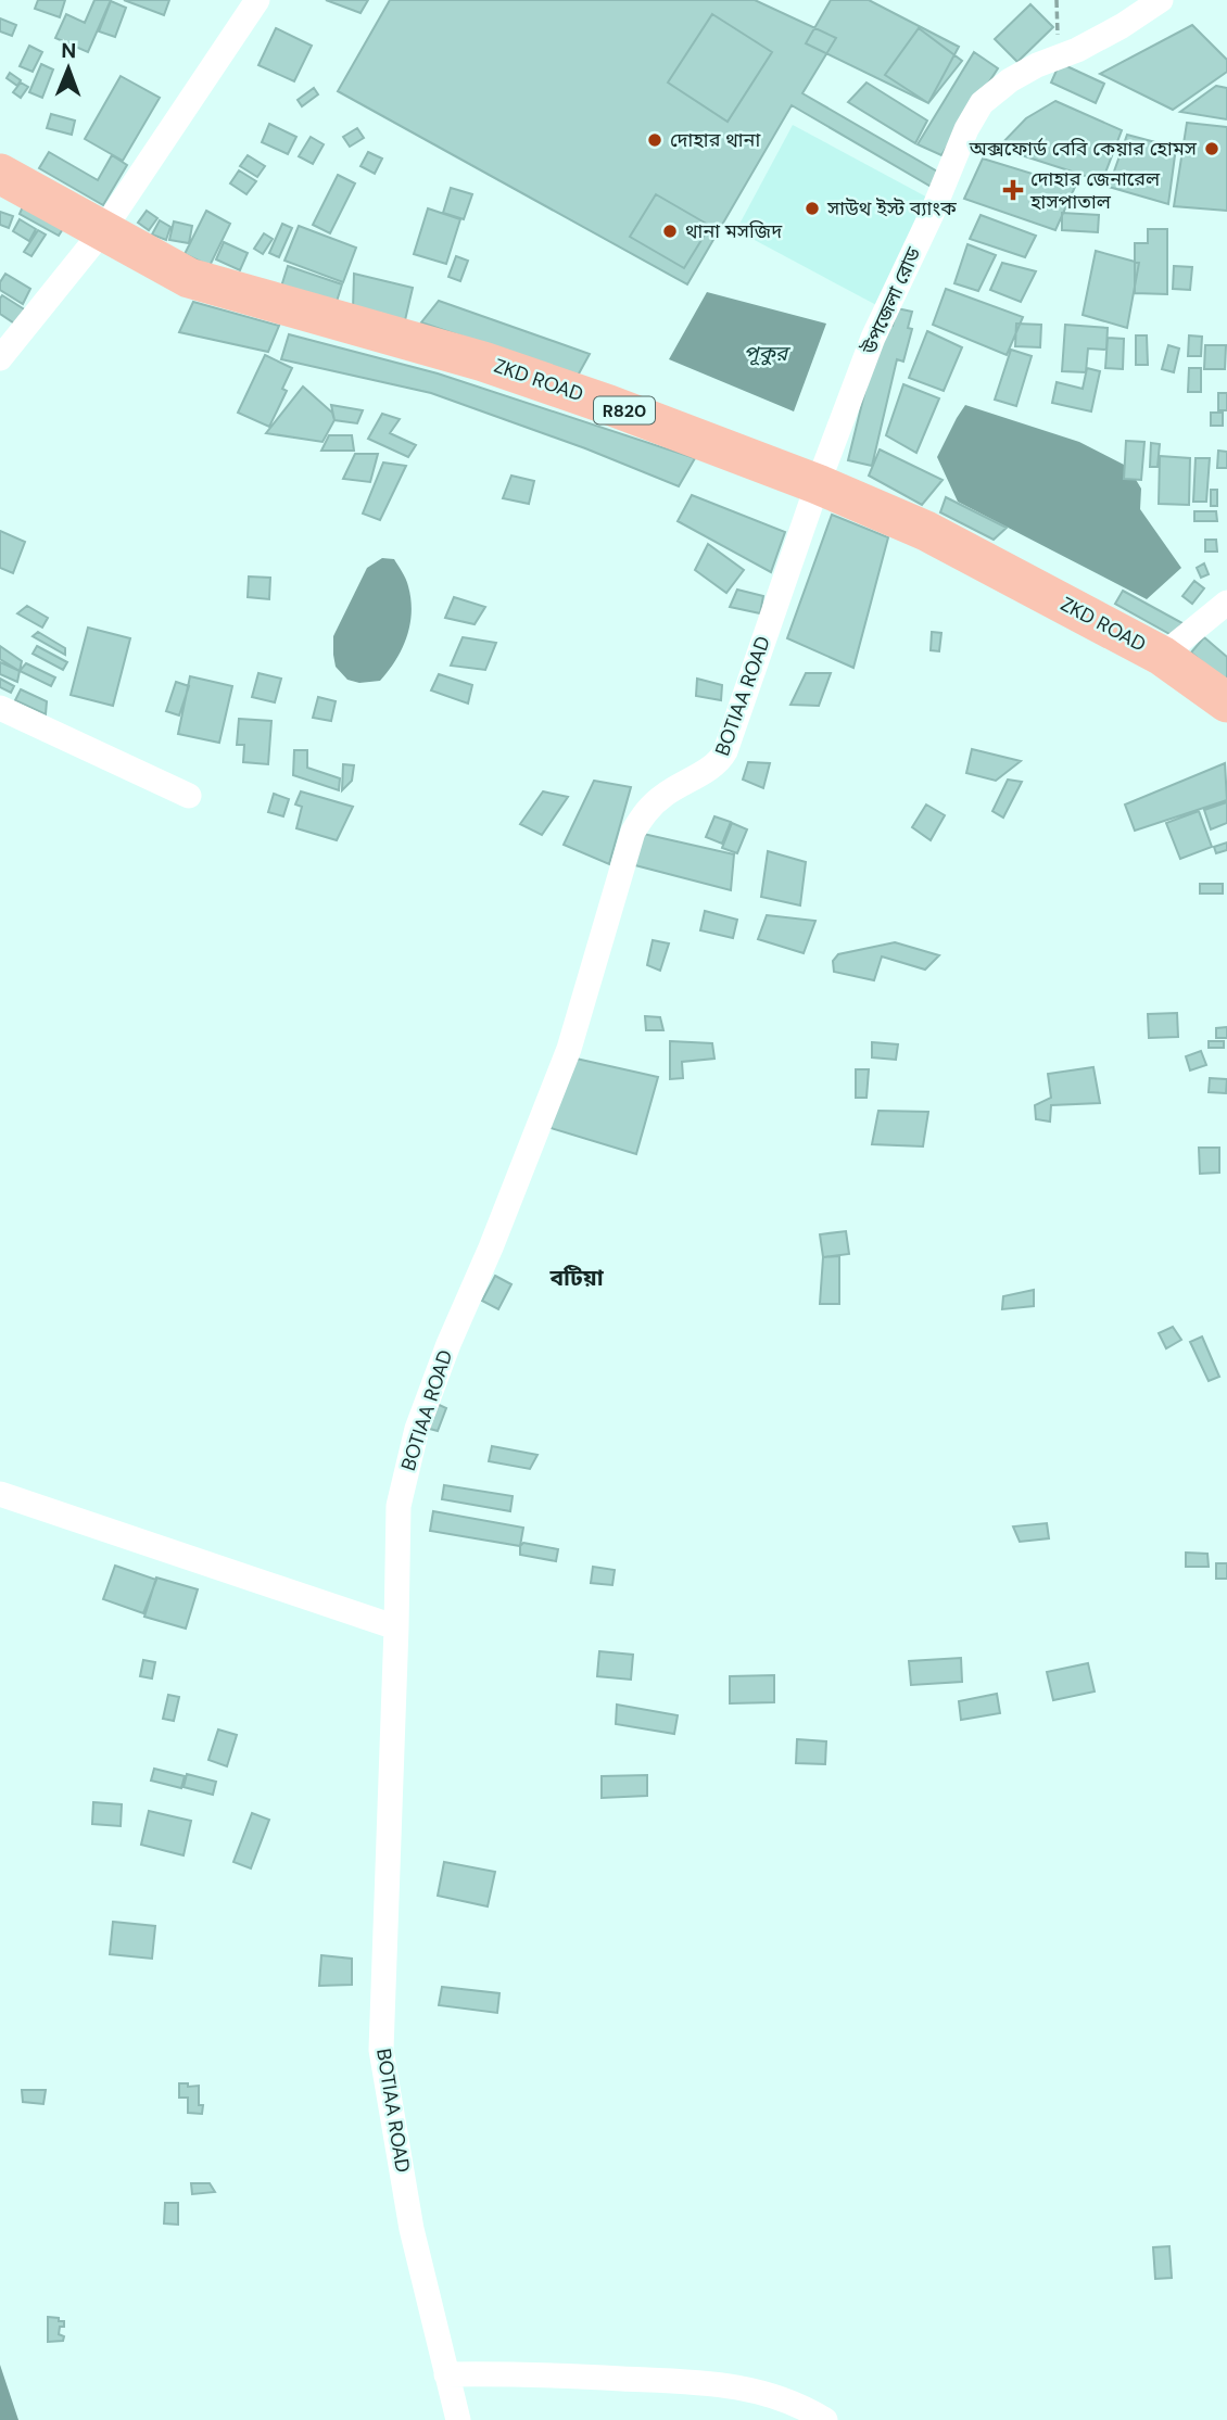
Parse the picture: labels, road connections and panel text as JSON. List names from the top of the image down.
{
  "streets": {
    "main road": ["ZKD ROAD", "R820"],
    "street": ["উপজেলা রোড", "BOTIAA ROAD"]
  },
  "crossings": [
    ["উপজেলা রোড", "ZKD ROAD"],
    ["উপজেলা রোড", "BOTIAA ROAD"],
    ["ZKD ROAD", "BOTIAA ROAD"]
  ],
  "districts": ["বটিয়া"],
  "water": ["পূকুর"],
  "places": {
    "other": [
      "দোহার থানা",
      "অক্সফোর্ড বেবি কেয়ার হোমস",
      "সাউথ ইস্ট ব্যাংক",
      "থানা মসজিদ"
    ],
    "health": ["দোহার জেনারেল হাসপাতাল"]
  },
  "north": "top"
}
